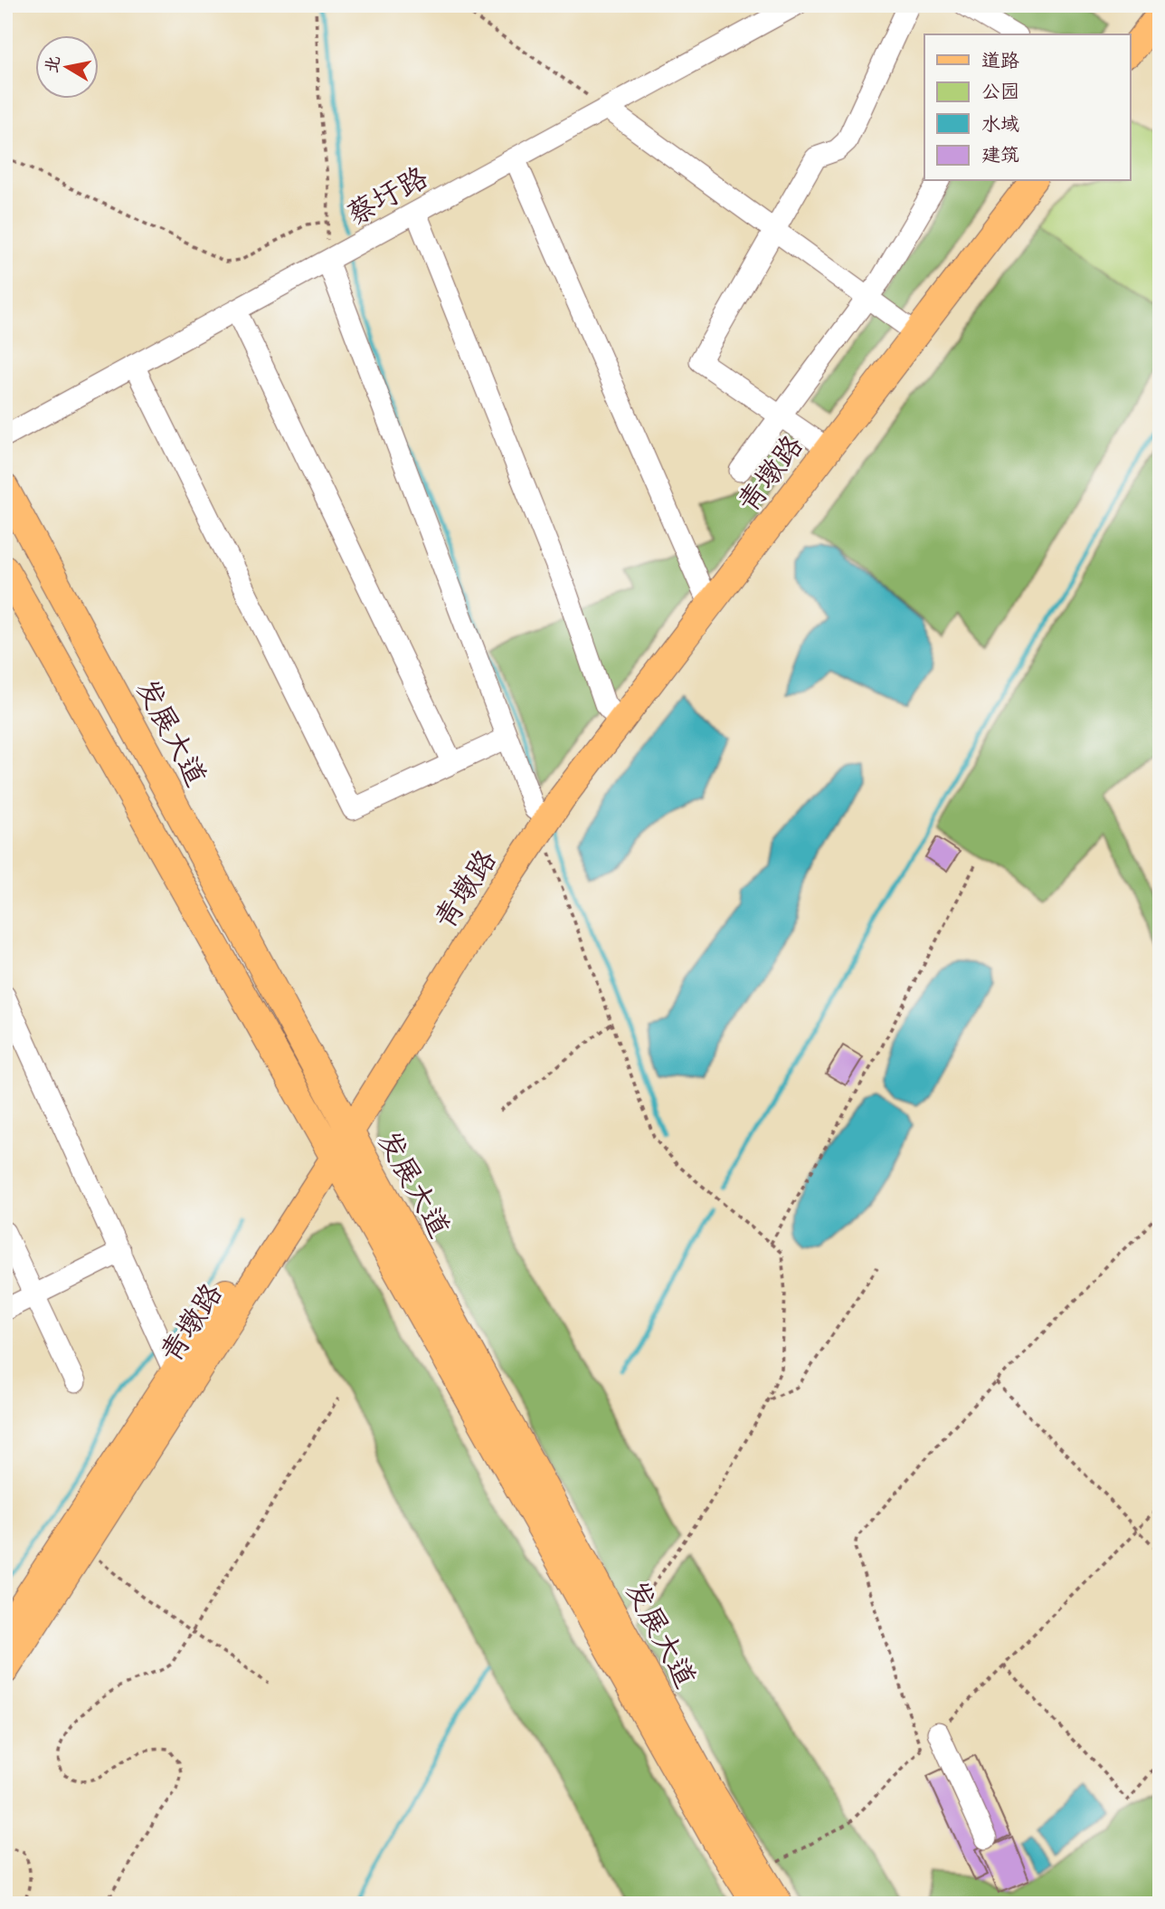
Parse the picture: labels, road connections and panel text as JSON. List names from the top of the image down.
{
  "streets": {
    "main road": ["青墩路", "发展大道"],
    "street": ["蔡圩路"]
  },
  "crossings": [
    ["青墩路", "发展大道"]
  ],
  "legend": [
    "道路",
    "公园",
    "水域",
    "建筑"
  ],
  "north": "left"
}
